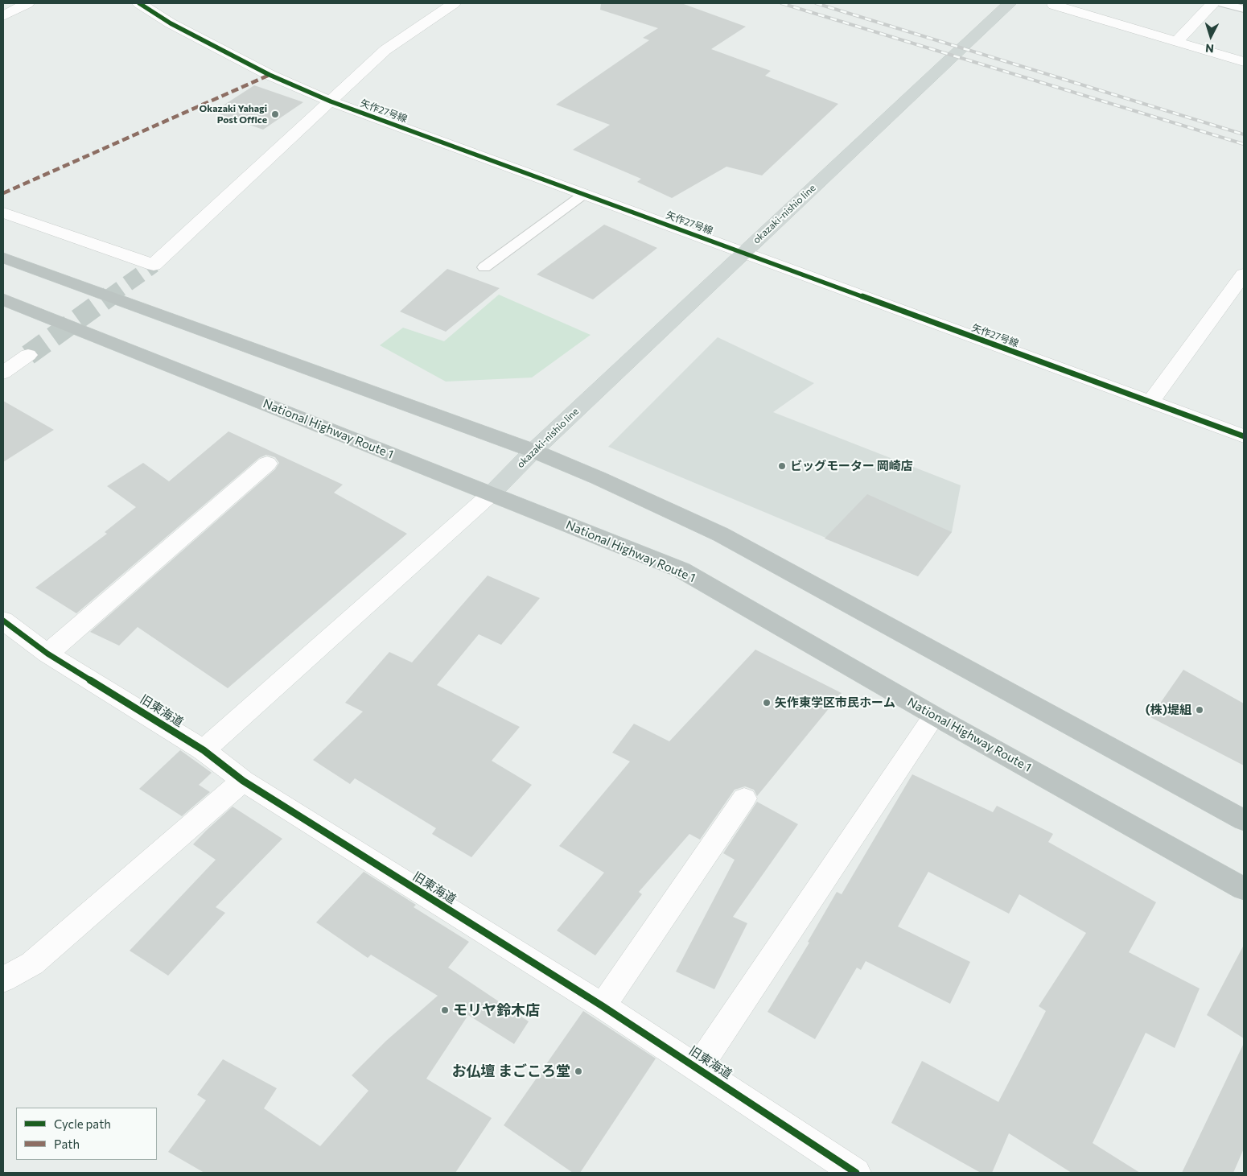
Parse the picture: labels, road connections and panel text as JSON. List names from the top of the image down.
{
  "streets": {
    "highway": ["National Highway Route 1"],
    "main road": ["okazaki-nishio line"],
    "street": ["矢作27号線", "旧東海道"]
  },
  "crossings": [
    ["矢作27号線", "okazaki-nishio line"],
    ["okazaki-nishio line", "National Highway Route 1"]
  ],
  "places": [
    "Okazaki Yahagi Post Office",
    "ビッグモーター 岡崎店",
    "矢作東学区市民ホーム",
    "(株)堤組",
    "モリヤ鈴木店",
    "お仏壇 まごころ堂"
  ],
  "legend": ["Cycle path", "Path"],
  "north": "bottom"
}
